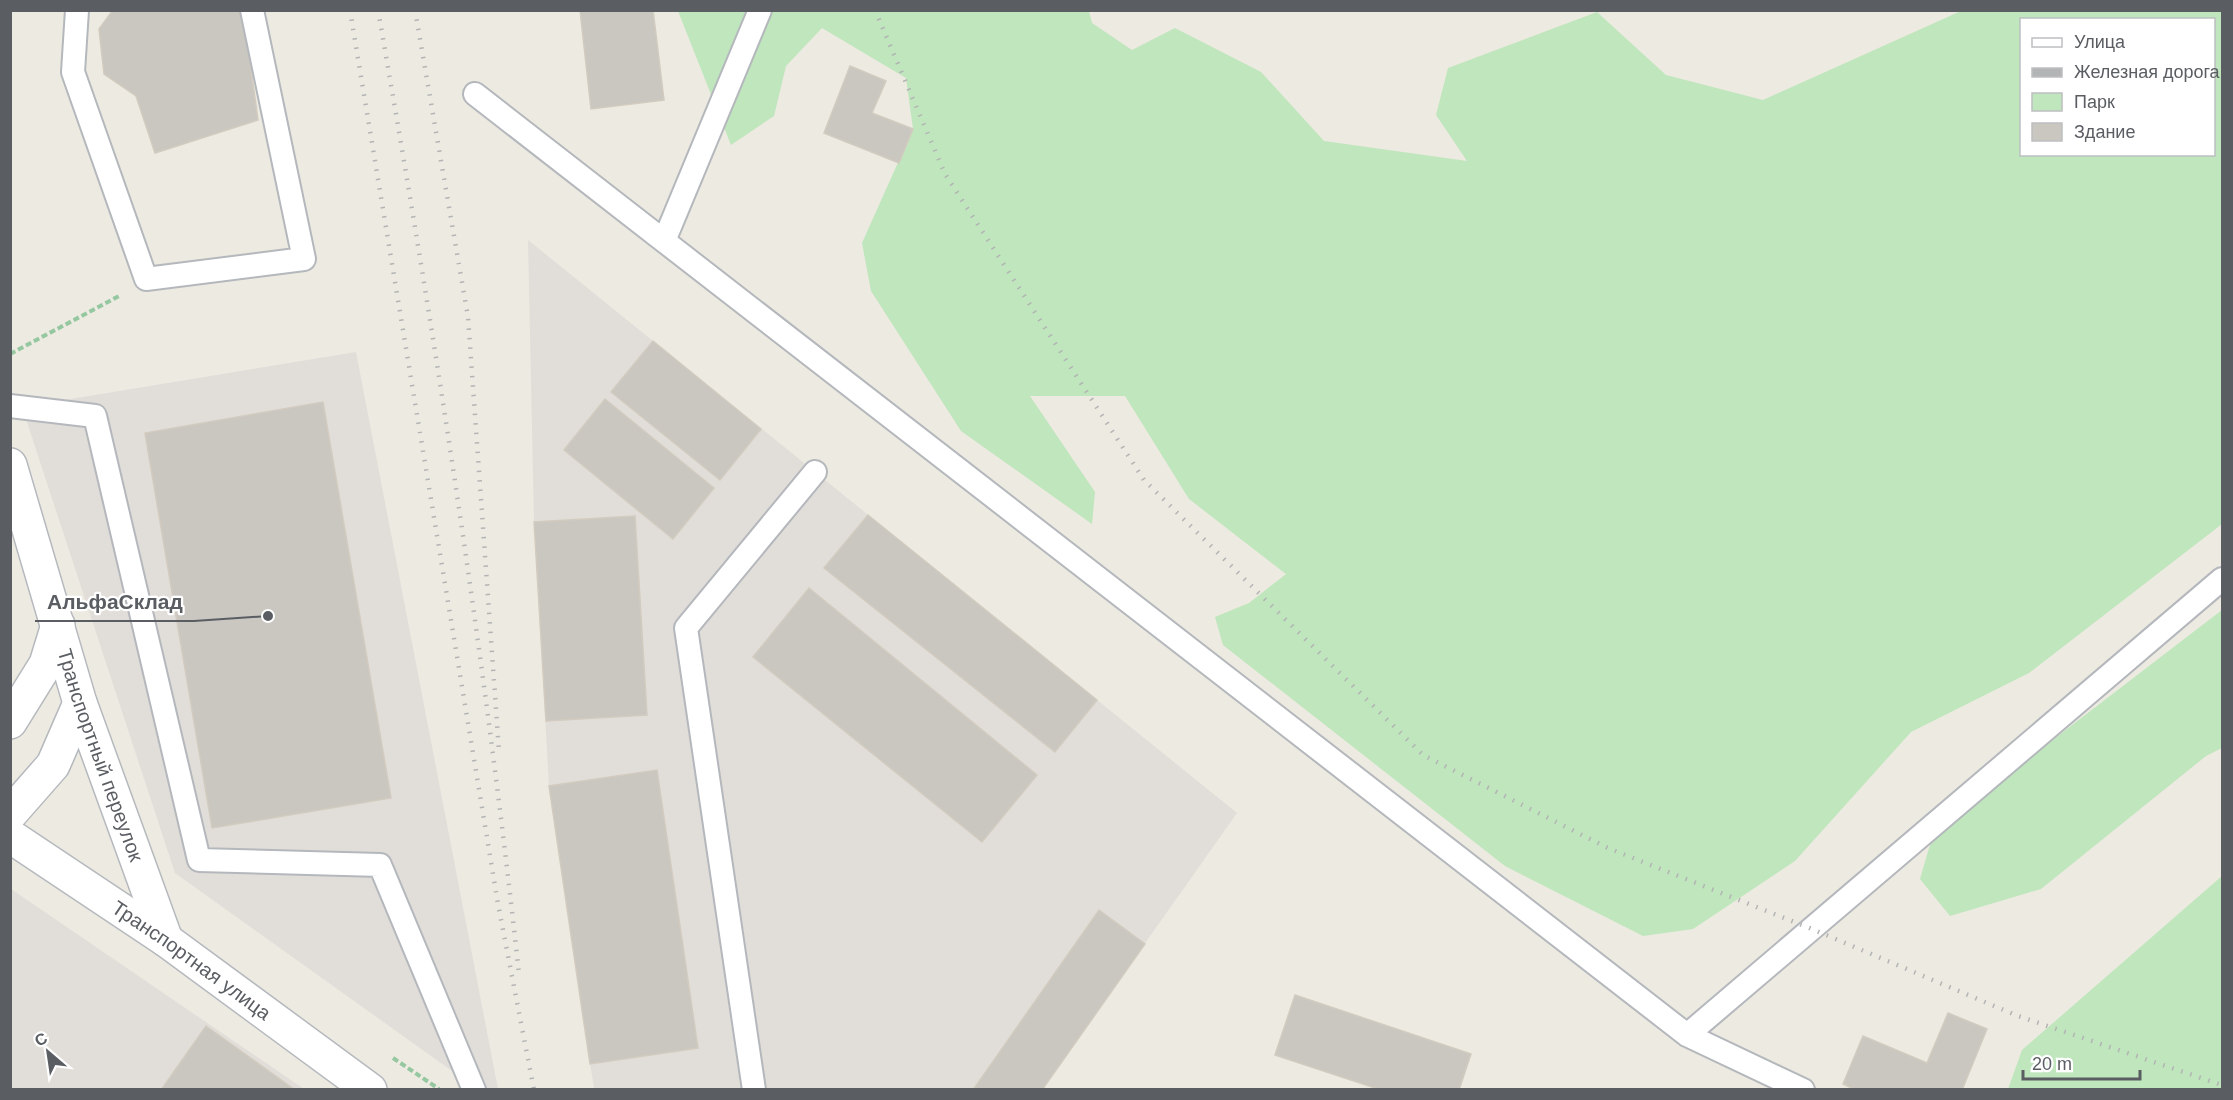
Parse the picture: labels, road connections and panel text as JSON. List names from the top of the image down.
{
  "streets": {
    "street": ["Транспортный переулок", "Транспортная улица"]
  },
  "crossings": [
    ["Транспортный переулок", "Транспортная улица"]
  ],
  "places": ["АльфаСклад"],
  "legend": [
    "Улица",
    "Железная дорога",
    "Парк",
    "Здание"
  ],
  "scale_bar": "20 m",
  "north": "top left"
}
